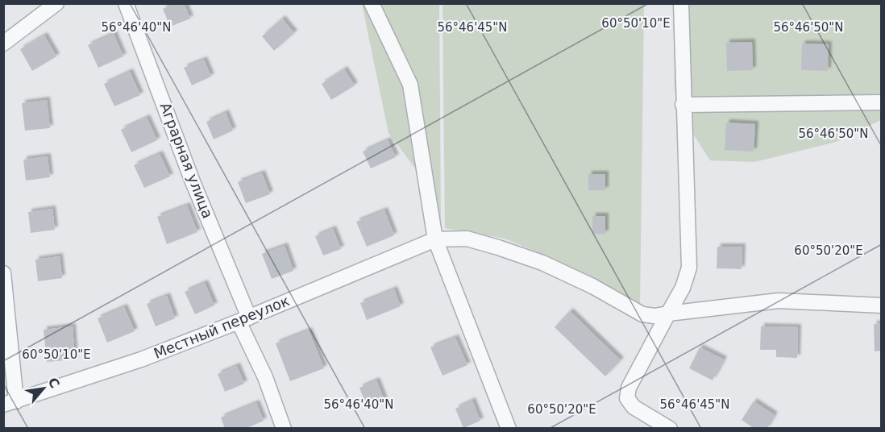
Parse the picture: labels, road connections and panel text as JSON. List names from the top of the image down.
{
  "streets": {
    "street": ["Аграрная улица", "Местный переулок"]
  },
  "crossings": [
    ["Аграрная улица", "Местный переулок"]
  ],
  "north": "top right",
  "coordinates": [
    "60°50'10\"E",
    "56°46'40\"N",
    "56°46'45\"N",
    "56°46'50\"N",
    "60°50'20\"E"
  ]
}
